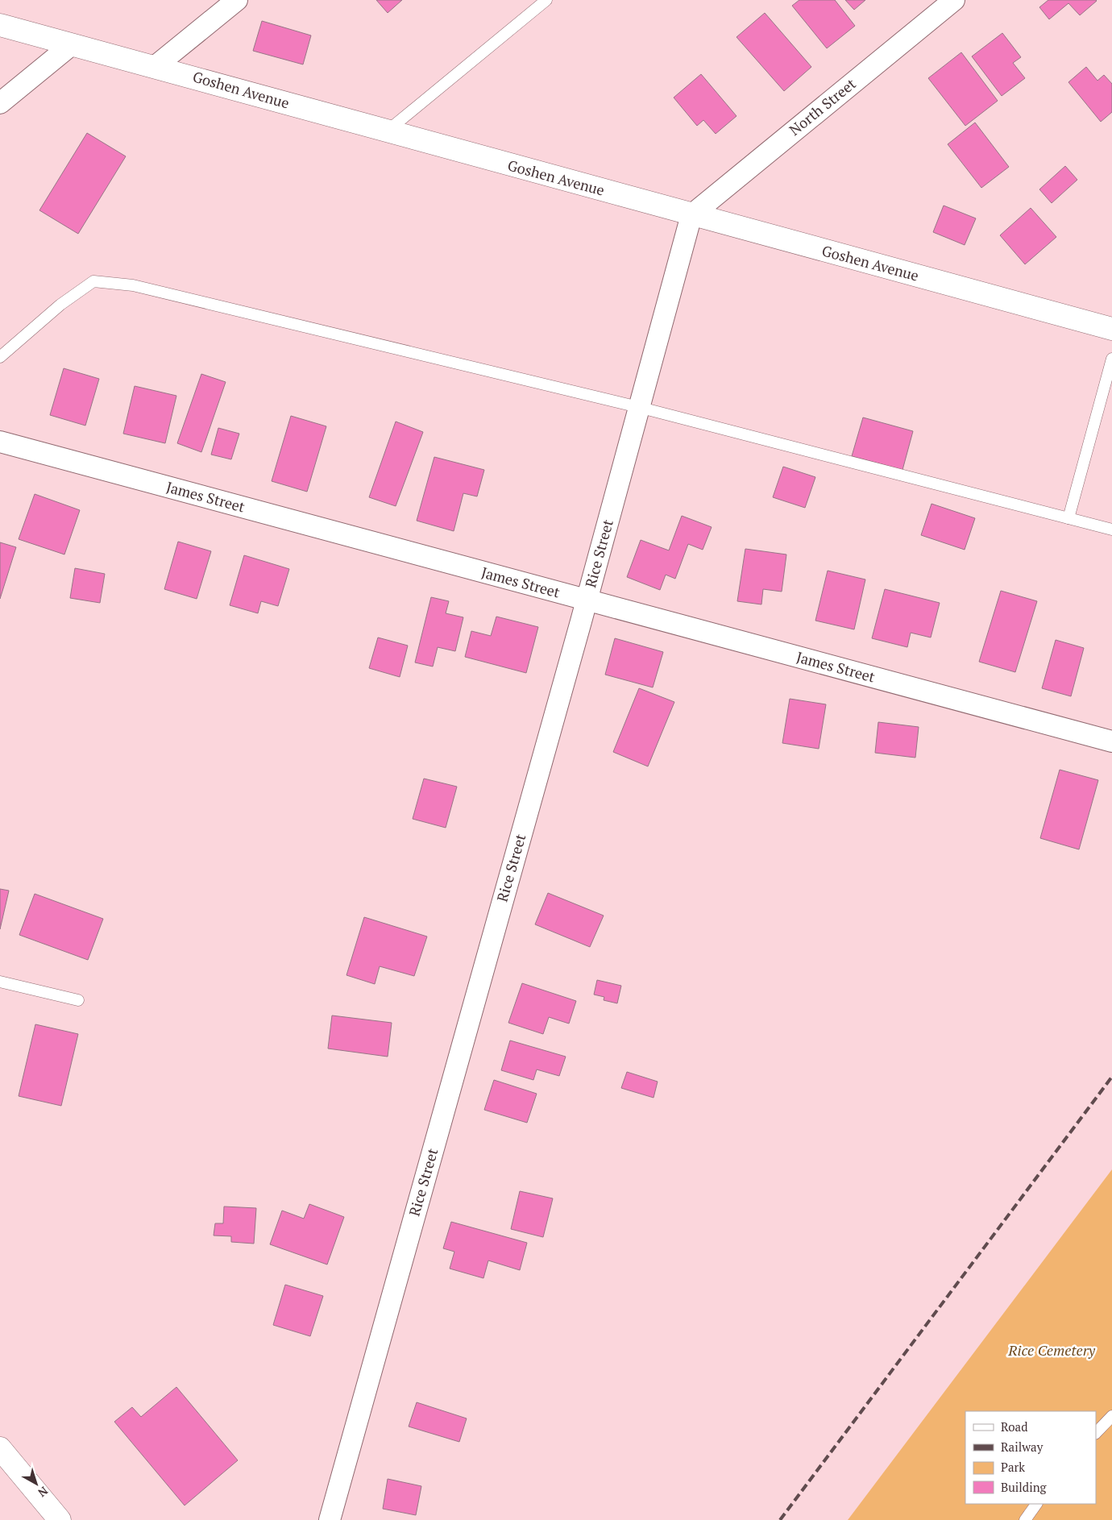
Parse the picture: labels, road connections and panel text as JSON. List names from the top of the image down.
{
  "streets": {
    "main road": ["Goshen Avenue"],
    "street": ["North Street", "James Street", "Rice Street"]
  },
  "crossings": [
    ["Goshen Avenue", "North Street"],
    ["Goshen Avenue", "Rice Street"],
    ["North Street", "Rice Street"],
    ["James Street", "Rice Street"]
  ],
  "parks": ["Rice Cemetery"],
  "legend": [
    "Road",
    "Railway",
    "Park",
    "Building"
  ],
  "north": "bottom right"
}
